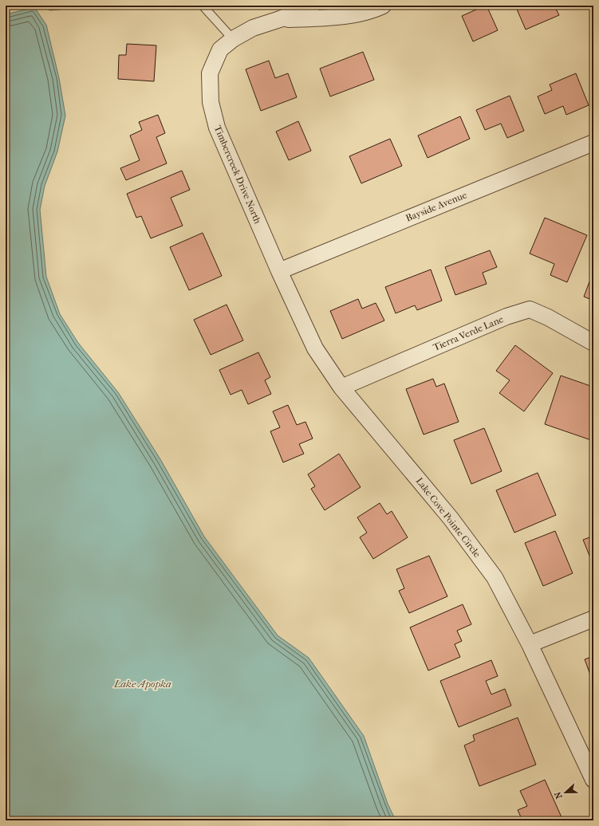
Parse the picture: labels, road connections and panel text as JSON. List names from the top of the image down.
{
  "streets": {
    "street": [
      "Timbercreek Drive North",
      "Bayside Avenue",
      "Tierra Verde Lane",
      "Lake Cove Pointe Circle"
    ]
  },
  "crossings": [
    ["Timbercreek Drive North", "Bayside Avenue"],
    ["Timbercreek Drive North", "Lake Cove Pointe Circle"],
    ["Bayside Avenue", "Lake Cove Pointe Circle"],
    ["Tierra Verde Lane", "Lake Cove Pointe Circle"]
  ],
  "water": ["Lake Apopka"],
  "north": "left"
}
